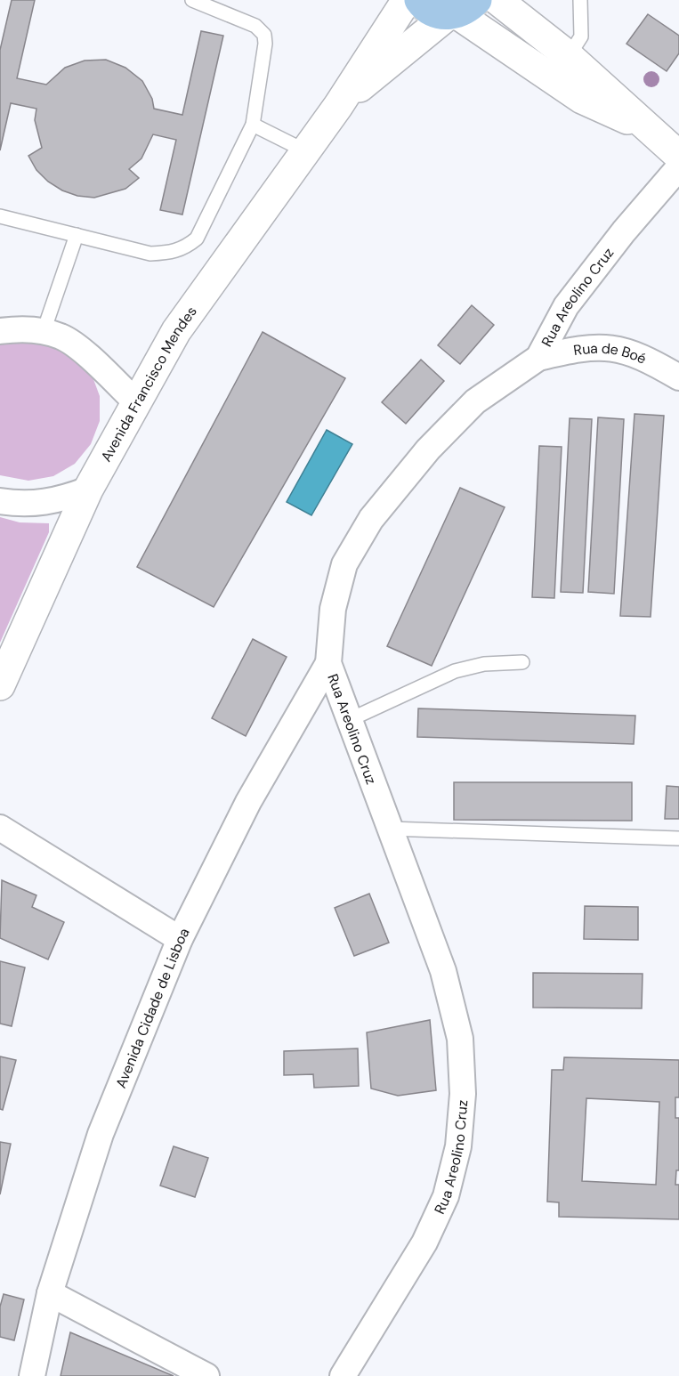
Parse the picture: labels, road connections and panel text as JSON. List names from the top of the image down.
{
  "streets": {
    "main road": ["Avenida Francisco Mendes"],
    "street": ["Rua Areolino Cruz", "Rua de Boé", "Avenida Cidade de Lisboa"]
  },
  "crossings": [
    ["Rua Areolino Cruz", "Rua de Boé"],
    ["Rua Areolino Cruz", "Avenida Cidade de Lisboa"]
  ]
}
